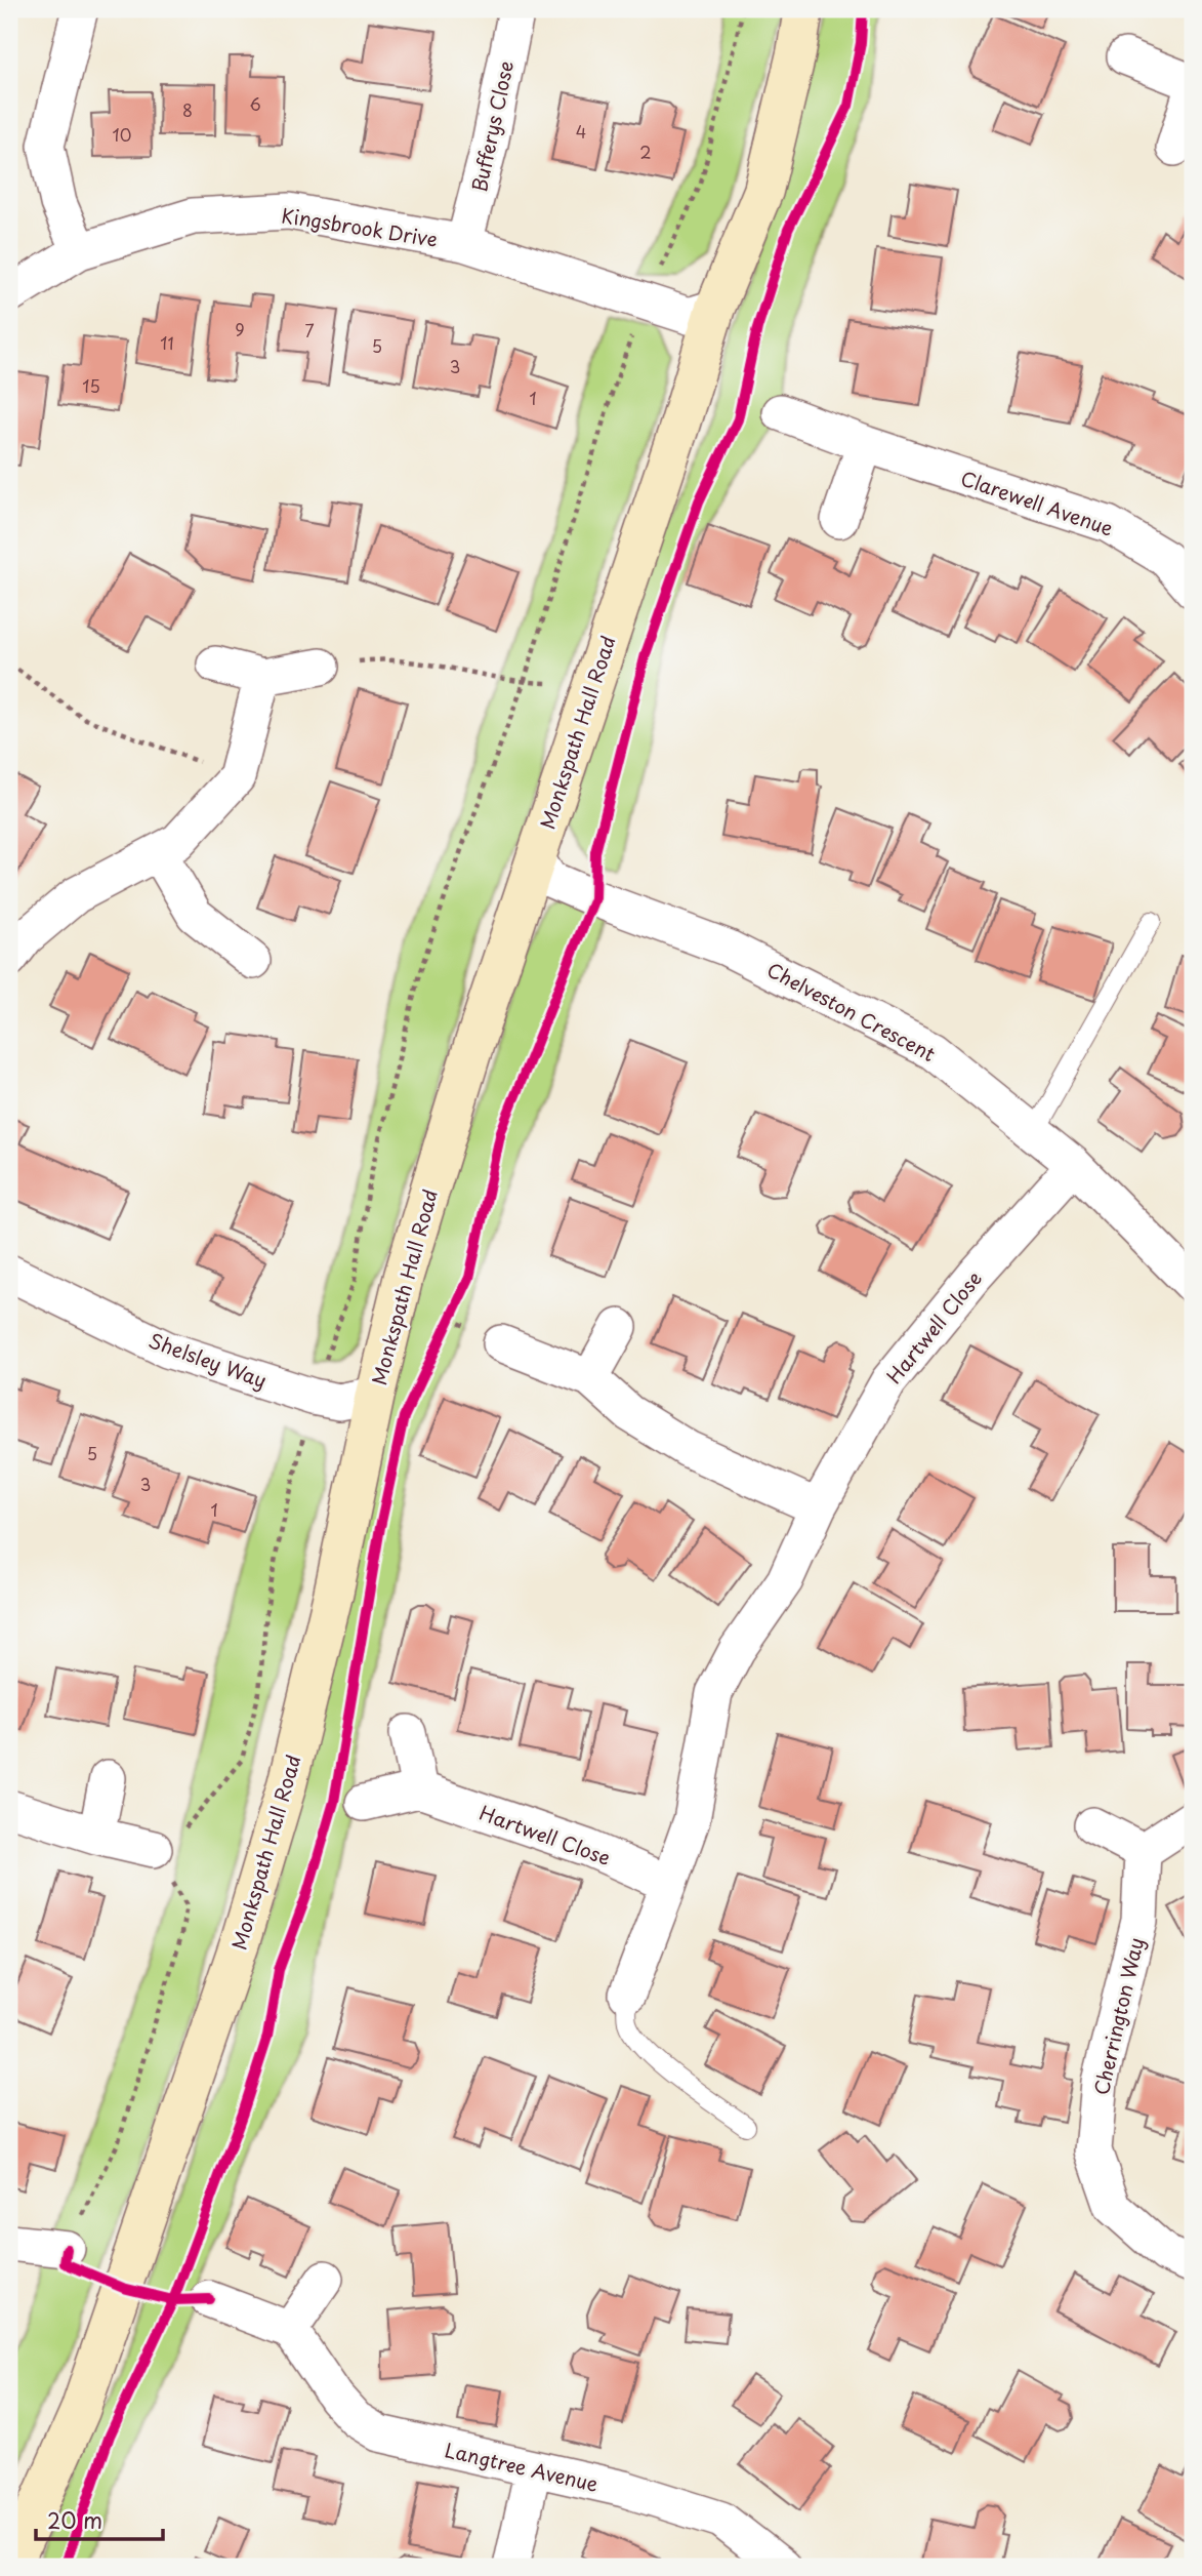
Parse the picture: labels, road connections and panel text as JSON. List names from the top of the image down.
{
  "streets": {
    "street": [
      "Bufferys Close",
      "Kingsbrook Drive",
      "Clarewell Avenue",
      "Monkspath Hall Road",
      "Chelveston Crescent",
      "Hartwell Close",
      "Shelsley Way",
      "Cherrington Way",
      "Langtree Avenue"
    ]
  },
  "crossings": [
    ["Bufferys Close", "Kingsbrook Drive"],
    ["Kingsbrook Drive", "Monkspath Hall Road"],
    ["Monkspath Hall Road", "Chelveston Crescent"],
    ["Monkspath Hall Road", "Shelsley Way"],
    ["Chelveston Crescent", "Hartwell Close"]
  ],
  "house_numbers": [
    "6",
    "8",
    "4",
    "10",
    "2",
    "9",
    "7",
    "11",
    "5",
    "3",
    "15",
    "1",
    "5",
    "3",
    "1"
  ],
  "scale_bar": "20 m"
}
